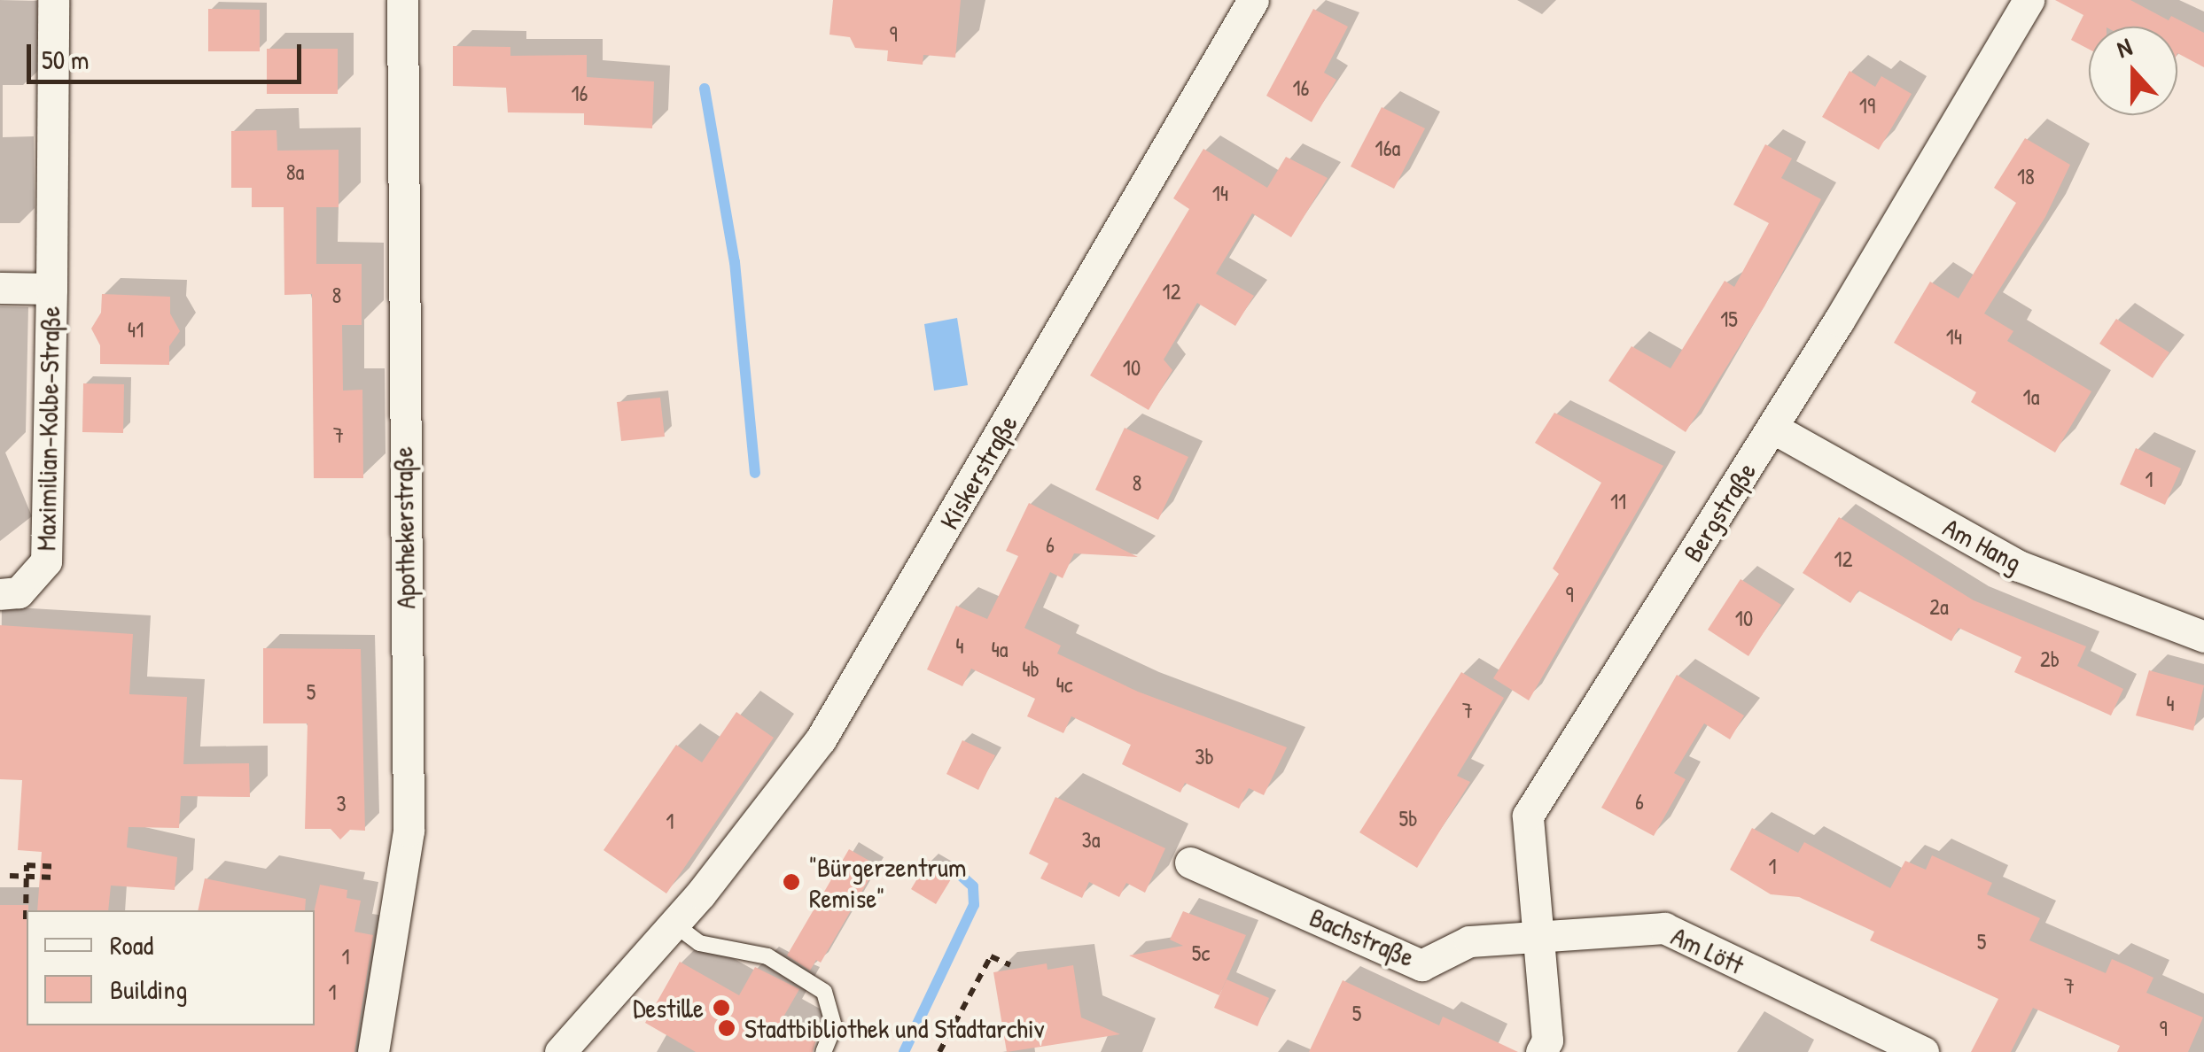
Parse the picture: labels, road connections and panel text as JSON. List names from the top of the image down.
{
  "streets": {
    "street": [
      "Maximilian-Kolbe-Straße",
      "Kiskerstraße",
      "Bergstraße",
      "Apothekerstraße",
      "Am Hang",
      "Bachstraße",
      "Am Lött"
    ]
  },
  "crossings": [
    ["Bergstraße", "Am Hang"],
    ["Bergstraße", "Bachstraße"],
    ["Bergstraße", "Am Lött"],
    ["Bachstraße", "Am Lött"]
  ],
  "places": ["\"Bürgerzentrum Remise\"", "Destille", "Stadtbibliothek und Stadtarchiv"],
  "house_numbers": [
    "9",
    "16",
    "16",
    "19",
    "16a",
    "8a",
    "18",
    "14",
    "12",
    "8",
    "15",
    "41",
    "14",
    "10",
    "1a",
    "7",
    "1",
    "8",
    "11",
    "6",
    "12",
    "9",
    "2a",
    "10",
    "4",
    "4a",
    "2b",
    "4b",
    "4c",
    "5",
    "4",
    "7",
    "3b",
    "6",
    "3",
    "5b",
    "1",
    "3a",
    "1",
    "5",
    "5c",
    "1",
    "7",
    "1",
    "5",
    "9"
  ],
  "legend": ["Road", "Building"],
  "scale_bar": "50 m",
  "north": "top"
}
